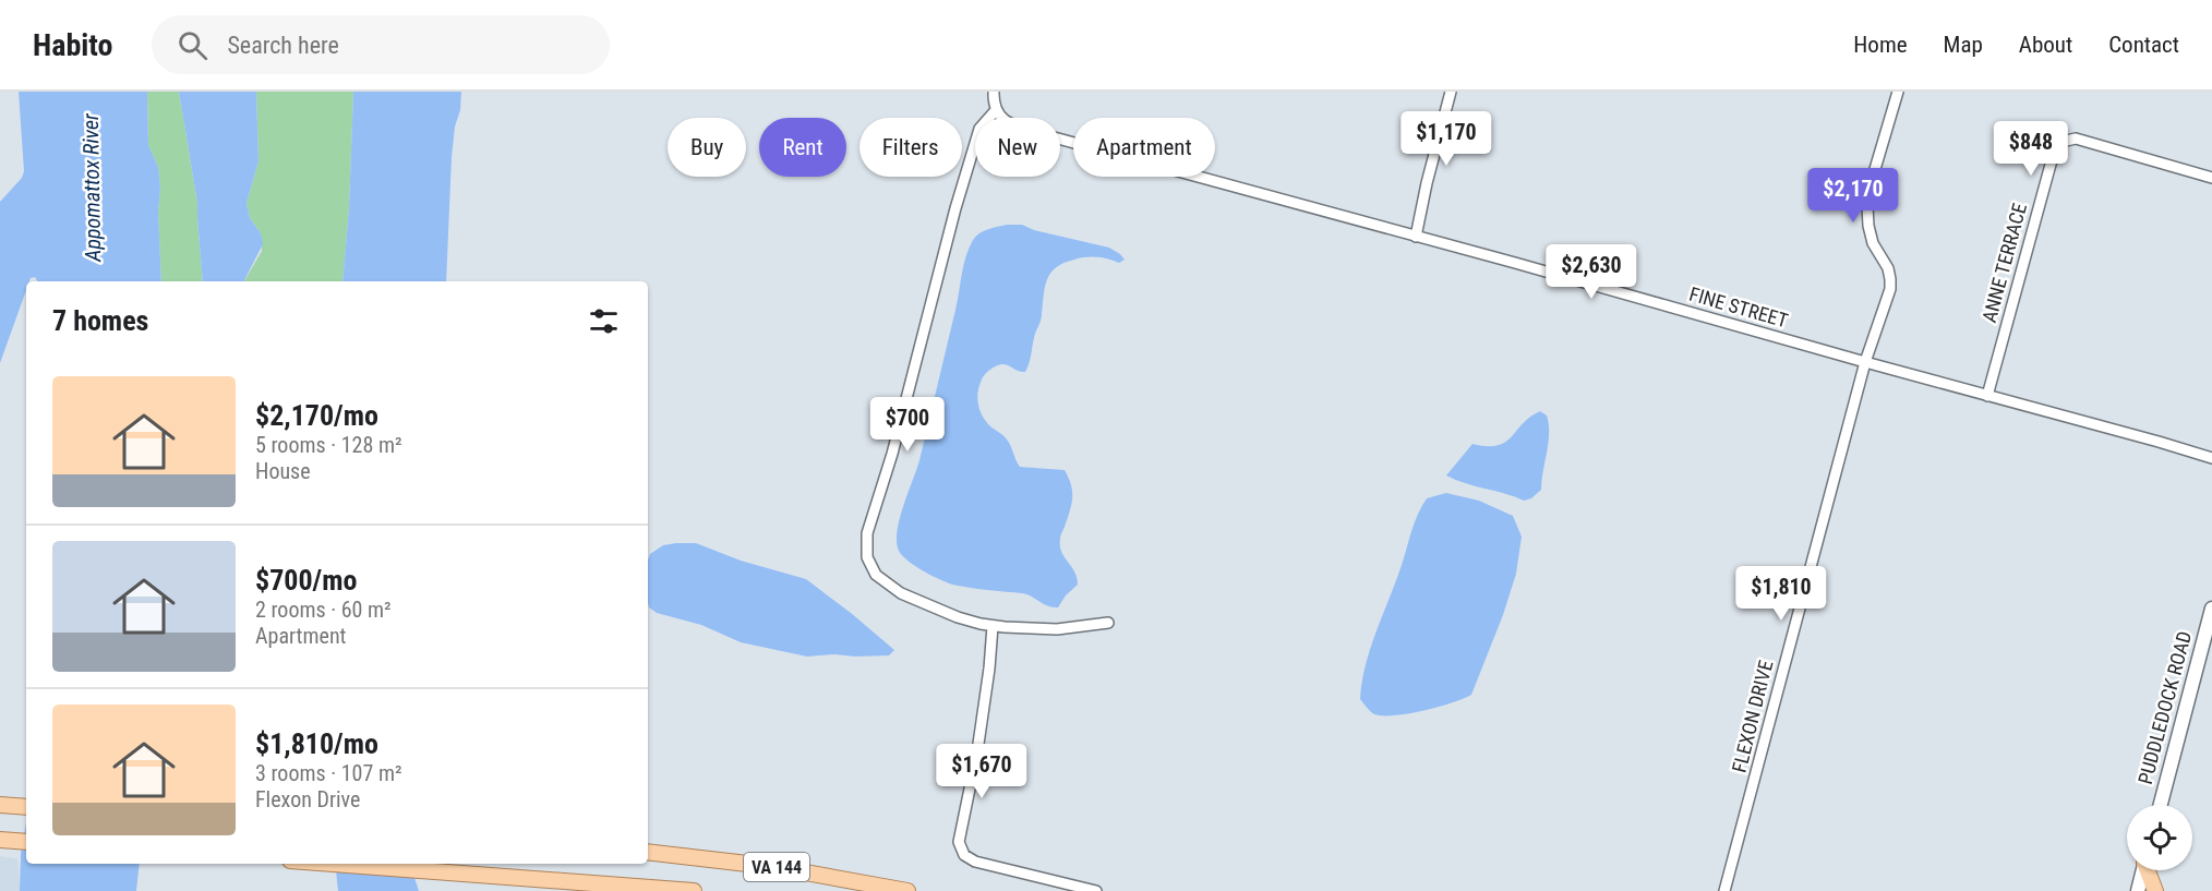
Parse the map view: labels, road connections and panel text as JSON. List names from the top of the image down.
{
  "streets": {
    "main road": ["VA 144"],
    "street": [
      "ANNE TERRACE",
      "FINE STREET",
      "PUDDLEDOCK ROAD",
      "FLEXON DRIVE"
    ]
  },
  "crossings": [
    ["ANNE TERRACE", "FINE STREET"],
    ["FINE STREET", "FLEXON DRIVE"]
  ],
  "water": ["Appomattox River"],
  "page": {
    "header": "Habito",
    "search": "Search here",
    "nav": [
      "Home",
      "Map",
      "About",
      "Contact"
    ],
    "price": [
      "$1,170",
      "$848",
      "$2,170",
      "$2,630",
      "$700",
      "$1,810",
      "$1,670"
    ],
    "chip": [
      "Buy",
      "Rent",
      "Filters",
      "New",
      "Apartment"
    ],
    "heading": "7 homes",
    "list": [
      {
        "name": "$2,170/mo",
        "note": "5 rooms · 128 m² · House"
      },
      {
        "name": "$700/mo",
        "note": "2 rooms · 60 m² · Apartment"
      },
      {
        "name": "$1,810/mo",
        "note": "3 rooms · 107 m² · Flexon Drive"
      }
    ]
  }
}
